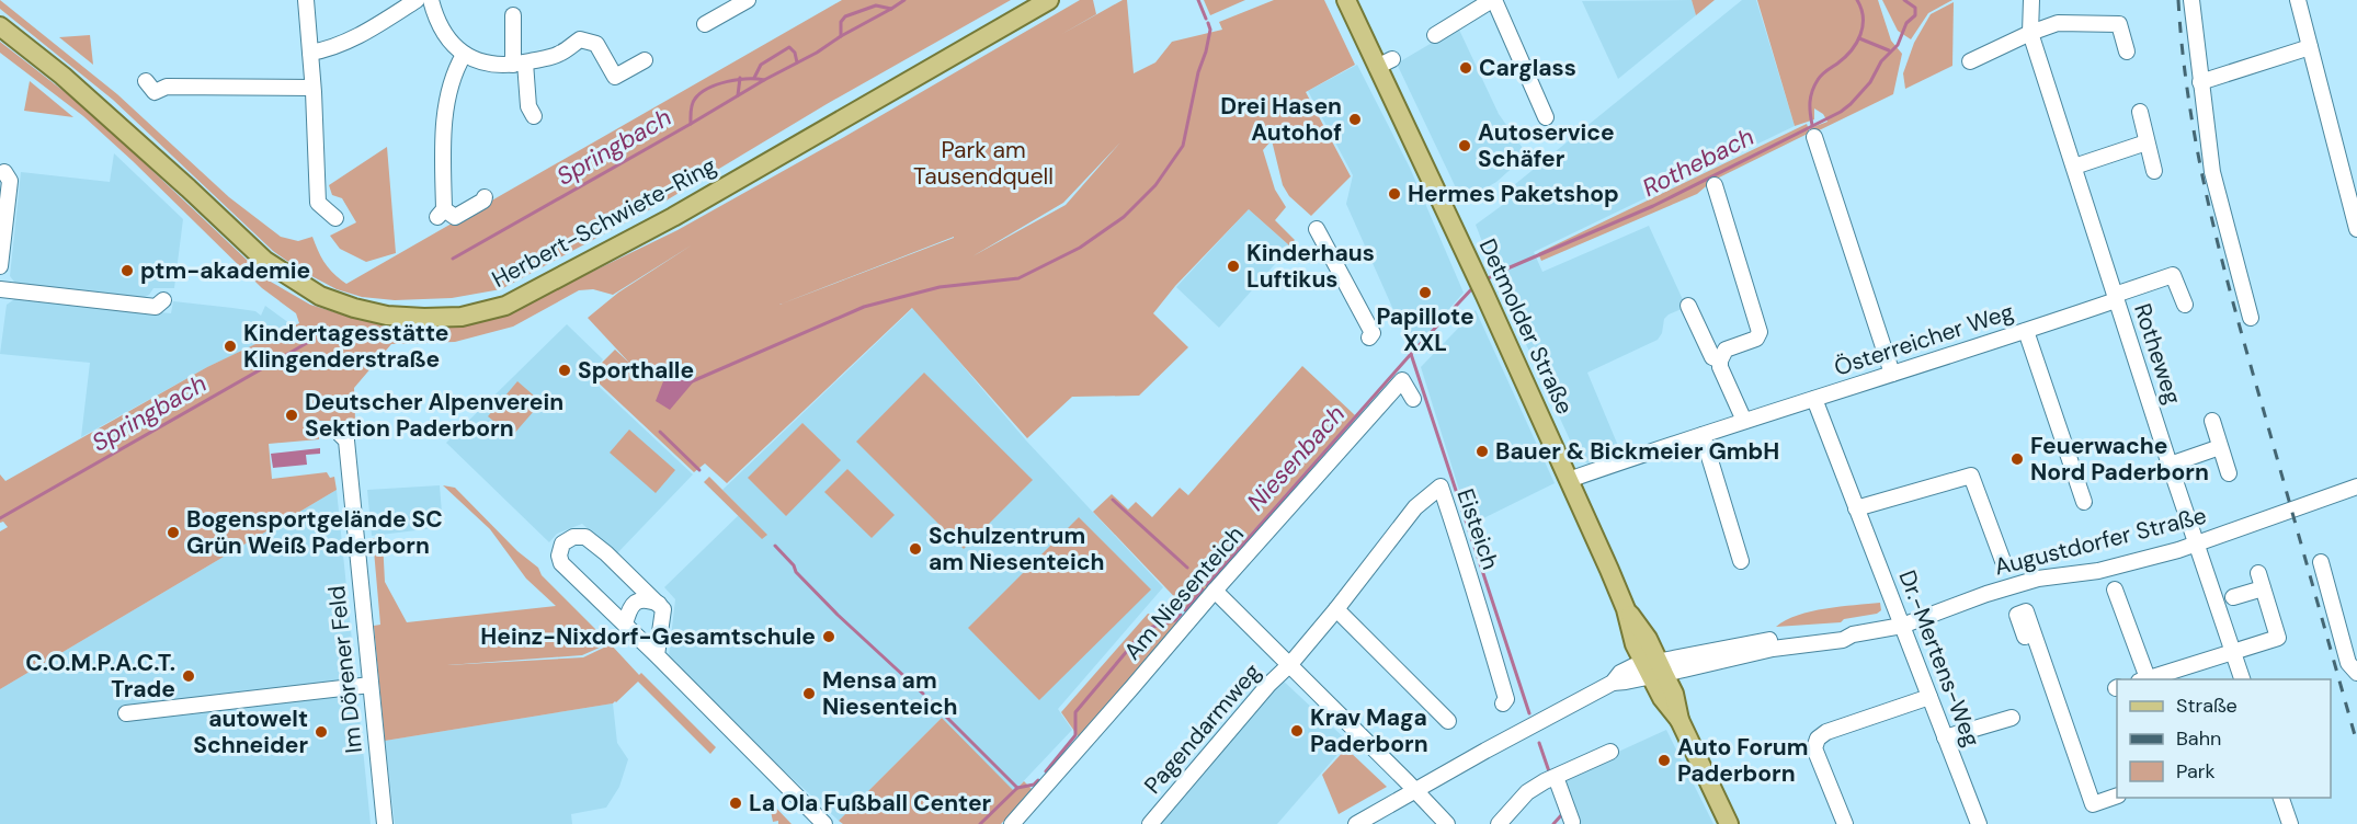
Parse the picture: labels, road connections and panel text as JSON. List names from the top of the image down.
{
  "streets": {
    "main road": ["Herbert-Schwiete-Ring", "Detmolder Straße"],
    "street": [
      "Österreicher Weg",
      "Rotheweg",
      "Eisteich",
      "Augustdorfer Straße",
      "Am Niesenteich",
      "Dr.-Mertens-Weg",
      "Im Dörener Feld",
      "Pagendarmweg"
    ]
  },
  "crossings": [
    ["Detmolder Straße", "Österreicher Weg"],
    ["Detmolder Straße", "Augustdorfer Straße"],
    ["Österreicher Weg", "Rotheweg"],
    ["Österreicher Weg", "Dr.-Mertens-Weg"],
    ["Rotheweg", "Augustdorfer Straße"],
    ["Eisteich", "Pagendarmweg"],
    ["Augustdorfer Straße", "Dr.-Mertens-Weg"]
  ],
  "water": ["Springbach", "Rothebach", "Niesenbach"],
  "parks": ["Park am Tausendquell"],
  "places": [
    "Carglass",
    "Drei Hasen Autohof",
    "Autoservice Schäfer",
    "Hermes Paketshop",
    "Kinderhaus Luftikus",
    "ptm-akademie",
    "Papillote XXL",
    "Kindertagesstätte Klingenderstraße",
    "Sporthalle",
    "Deutscher Alpenverein Sektion Paderborn",
    "Bauer & Bickmeier GmbH",
    "Feuerwache Nord Paderborn",
    "Bogensportgelände SC Grün Weiß Paderborn",
    "Schulzentrum am Niesenteich",
    "Heinz-Nixdorf-Gesamtschule",
    "C.O.M.P.A.C.T. Trade",
    "Mensa am Niesenteich",
    "Krav Maga Paderborn",
    "autowelt Schneider",
    "Auto Forum Paderborn",
    "La Ola Fußball Center"
  ],
  "legend": ["Straße", "Bahn", "Park"]
}
